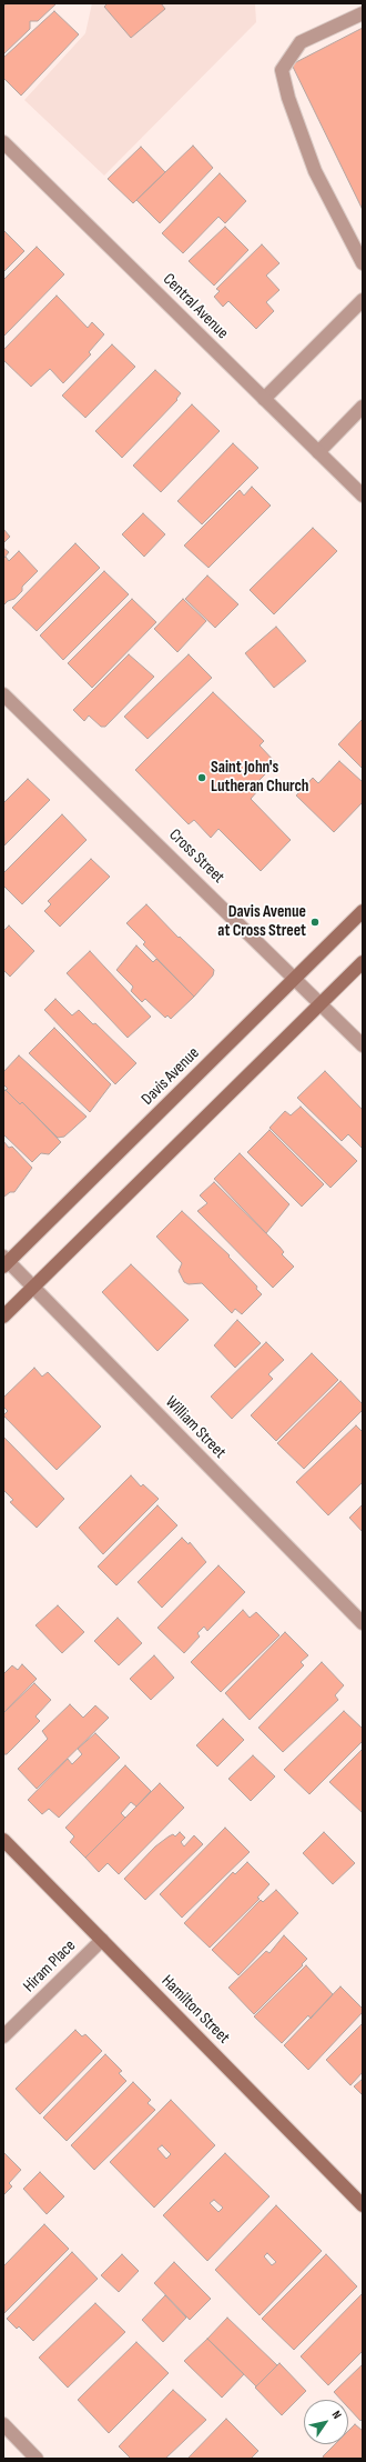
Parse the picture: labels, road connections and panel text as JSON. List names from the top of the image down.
{
  "streets": {
    "street": [
      "Central Avenue",
      "Cross Street",
      "Davis Avenue",
      "William Street",
      "Hiram Place",
      "Hamilton Street"
    ]
  },
  "crossings": [
    ["Cross Street", "Davis Avenue"],
    ["Davis Avenue", "William Street"],
    ["Hiram Place", "Hamilton Street"]
  ],
  "places": ["Saint John's Lutheran Church", "Davis Avenue at Cross Street"],
  "north": "top right"
}
